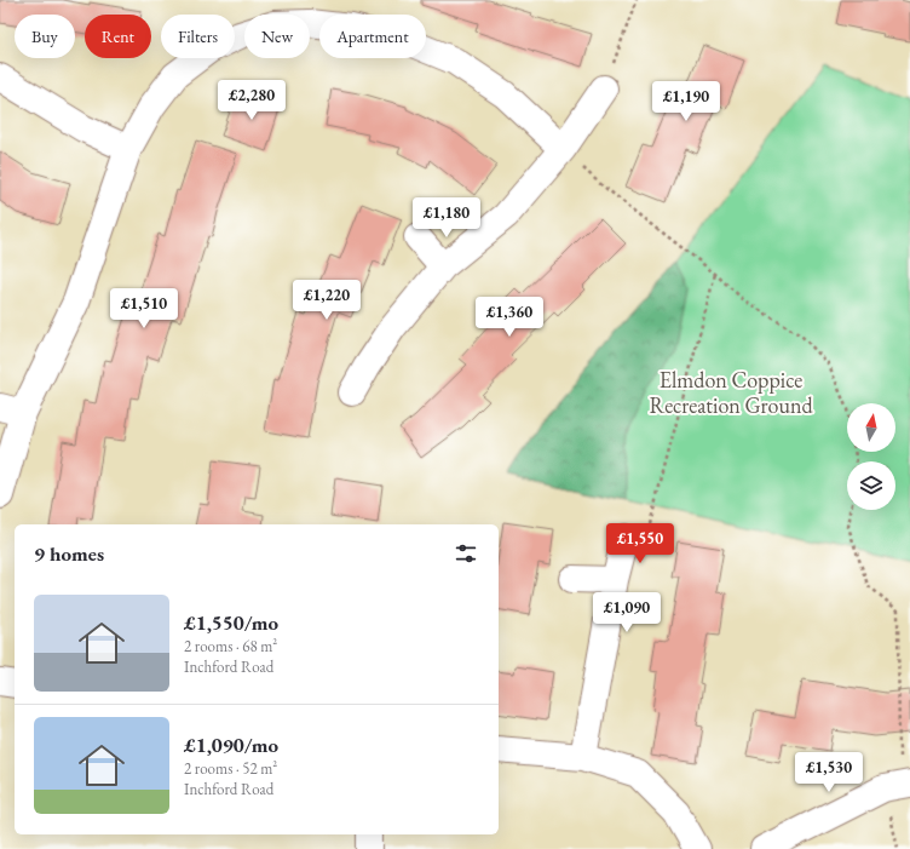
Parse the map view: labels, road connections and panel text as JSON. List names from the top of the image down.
{
  "parks": ["Elmdon Coppice Recreation Ground"],
  "north": "top",
  "page": {
    "chip": [
      "Buy",
      "Rent",
      "Filters",
      "New",
      "Apartment"
    ],
    "price": [
      "£2,280",
      "£1,190",
      "£1,180",
      "£1,220",
      "£1,510",
      "£1,360",
      "£1,550",
      "£1,090",
      "£1,530"
    ],
    "heading": "9 homes",
    "list": [
      {
        "name": "£1,550/mo",
        "note": "2 rooms · 68 m² · Inchford Road"
      },
      {
        "name": "£1,090/mo",
        "note": "2 rooms · 52 m² · Inchford Road"
      }
    ]
  }
}
